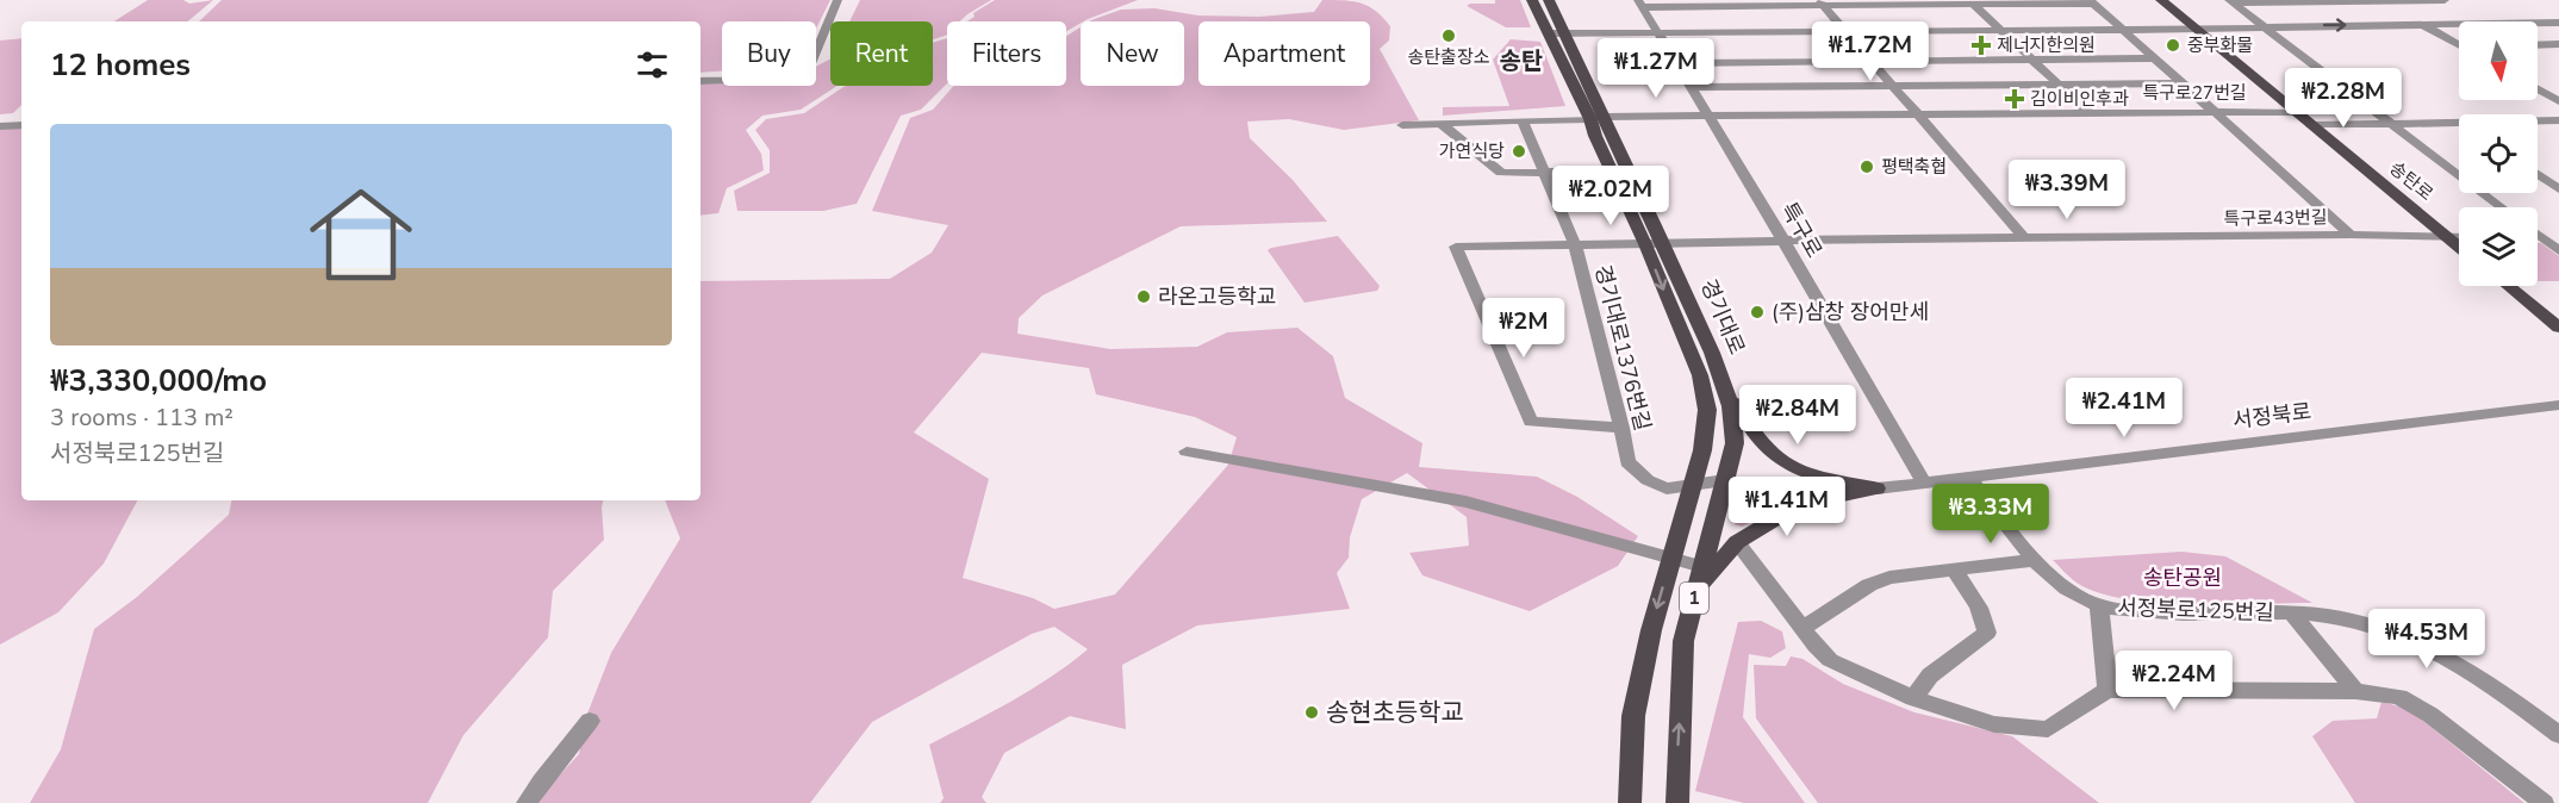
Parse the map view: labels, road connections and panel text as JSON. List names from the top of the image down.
{
  "streets": {
    "main road": ["송탄로", "경기대로", "1"],
    "street": [
      "특구로27번길",
      "특구로43번길",
      "특구로",
      "경기대로1376번길",
      "서정북로",
      "서정북로125번길"
    ]
  },
  "crossings": [
    ["특구로27번길", "송탄로"],
    ["특구로27번길", "특구로43번길"],
    ["특구로27번길", "특구로"],
    ["특구로27번길", "경기대로"],
    ["특구로43번길", "특구로"],
    ["특구로43번길", "경기대로"],
    ["특구로43번길", "경기대로1376번길"],
    ["특구로", "서정북로"],
    ["경기대로", "경기대로1376번길"],
    ["경기대로", "서정북로"],
    ["경기대로1376번길", "서정북로"],
    ["서정북로", "서정북로125번길"]
  ],
  "districts": ["송탄"],
  "parks": ["송탄공원"],
  "places": {
    "other": [
      "송탄출장소",
      "중부화물",
      "가연식당",
      "평택축협",
      "라온고등학교",
      "(주)삼창 장어만세",
      "송현초등학교"
    ],
    "health": ["제너지한의원", "김이비인후과"]
  },
  "north": "bottom",
  "page": {
    "price": [
      "₩1.72M",
      "₩1.27M",
      "₩2.28M",
      "₩3.39M",
      "₩2.02M",
      "₩2M",
      "₩2.41M",
      "₩2.84M",
      "₩1.41M",
      "₩3.33M",
      "₩4.53M",
      "₩2.24M"
    ],
    "chip": [
      "Buy",
      "Rent",
      "Filters",
      "New",
      "Apartment"
    ],
    "heading": "12 homes",
    "list": [
      {
        "name": "₩3,330,000/mo",
        "note": "3 rooms · 113 m² · 서정북로125번길"
      }
    ]
  }
}
